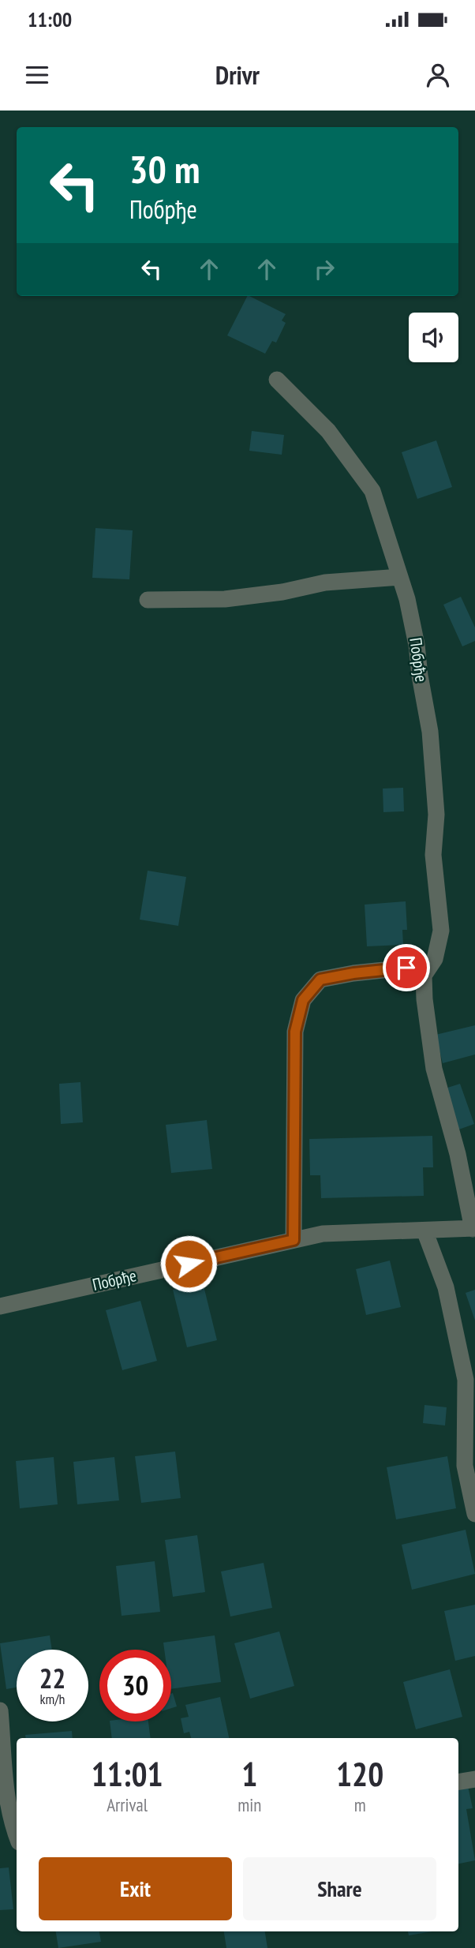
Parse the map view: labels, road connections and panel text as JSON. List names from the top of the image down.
{
  "streets": {
    "street": ["Побрђе"]
  },
  "page": {
    "status": "11:00",
    "header": "Drivr",
    "turn": ["30 m", "Побрђе"],
    "speed": "22 km/h",
    "limit": "30",
    "eta": [
      "11:01",
      "Arrival",
      "1",
      "min",
      "120",
      "m"
    ],
    "buttons": ["Exit", "Share"]
  }
}
